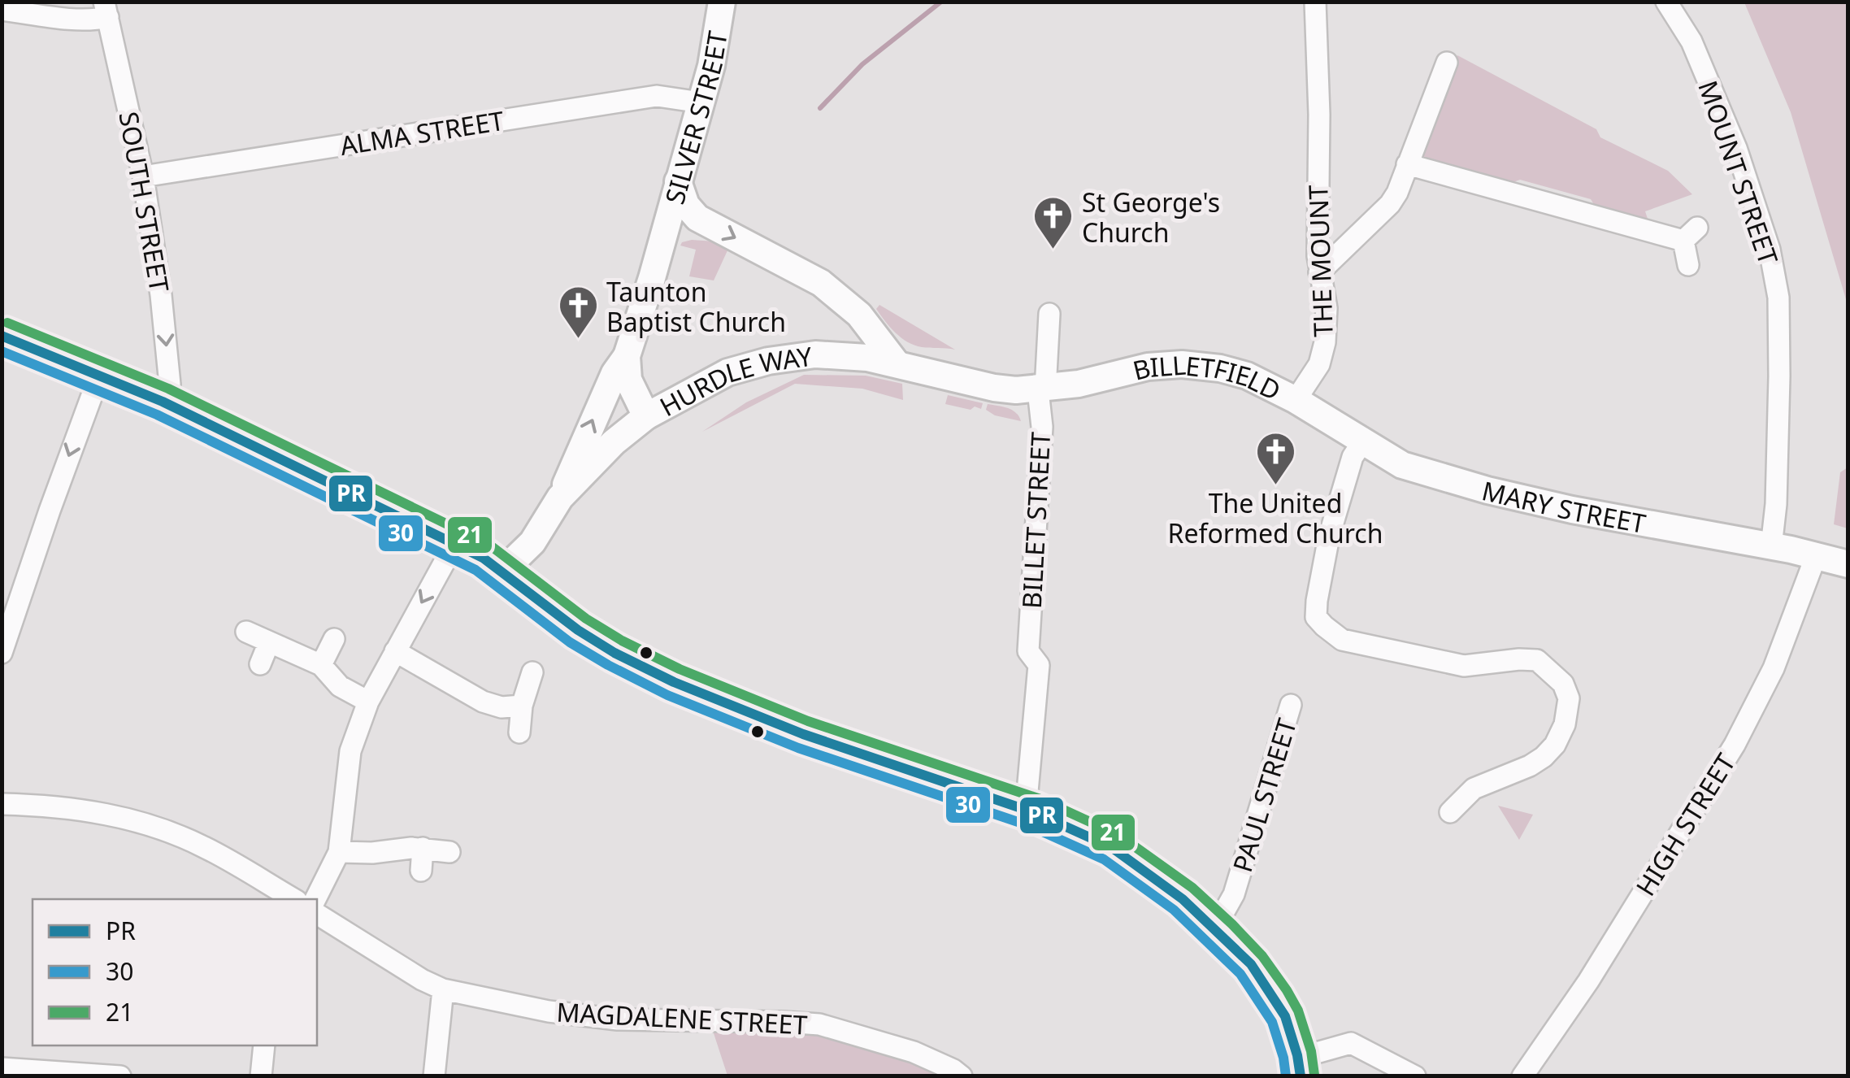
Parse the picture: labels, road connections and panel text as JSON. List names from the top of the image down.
{
  "streets": {
    "main road": [
      "SILVER STREET",
      "HURDLE WAY",
      "BILLETFIELD",
      "MARY STREET"
    ],
    "street": [
      "ALMA STREET",
      "MOUNT STREET",
      "SOUTH STREET",
      "THE MOUNT",
      "BILLET STREET",
      "PAUL STREET",
      "HIGH STREET",
      "MAGDALENE STREET"
    ]
  },
  "crossings": [
    ["SILVER STREET", "ALMA STREET"],
    ["SILVER STREET", "HURDLE WAY"],
    ["ALMA STREET", "SOUTH STREET"],
    ["MOUNT STREET", "MARY STREET"],
    ["THE MOUNT", "BILLETFIELD"],
    ["HURDLE WAY", "BILLETFIELD"],
    ["HURDLE WAY", "BILLET STREET"],
    ["BILLETFIELD", "MARY STREET"],
    ["BILLETFIELD", "BILLET STREET"],
    ["MARY STREET", "HIGH STREET"]
  ],
  "one_way": ["SOUTH STREET"],
  "places": {
    "church": ["St George's Church", "Taunton Baptist Church", "The United Reformed Church"]
  },
  "lines": ["transit line 21", "transit line PR", "transit line 30"],
  "legend": ["PR", "30", "21"]
}
